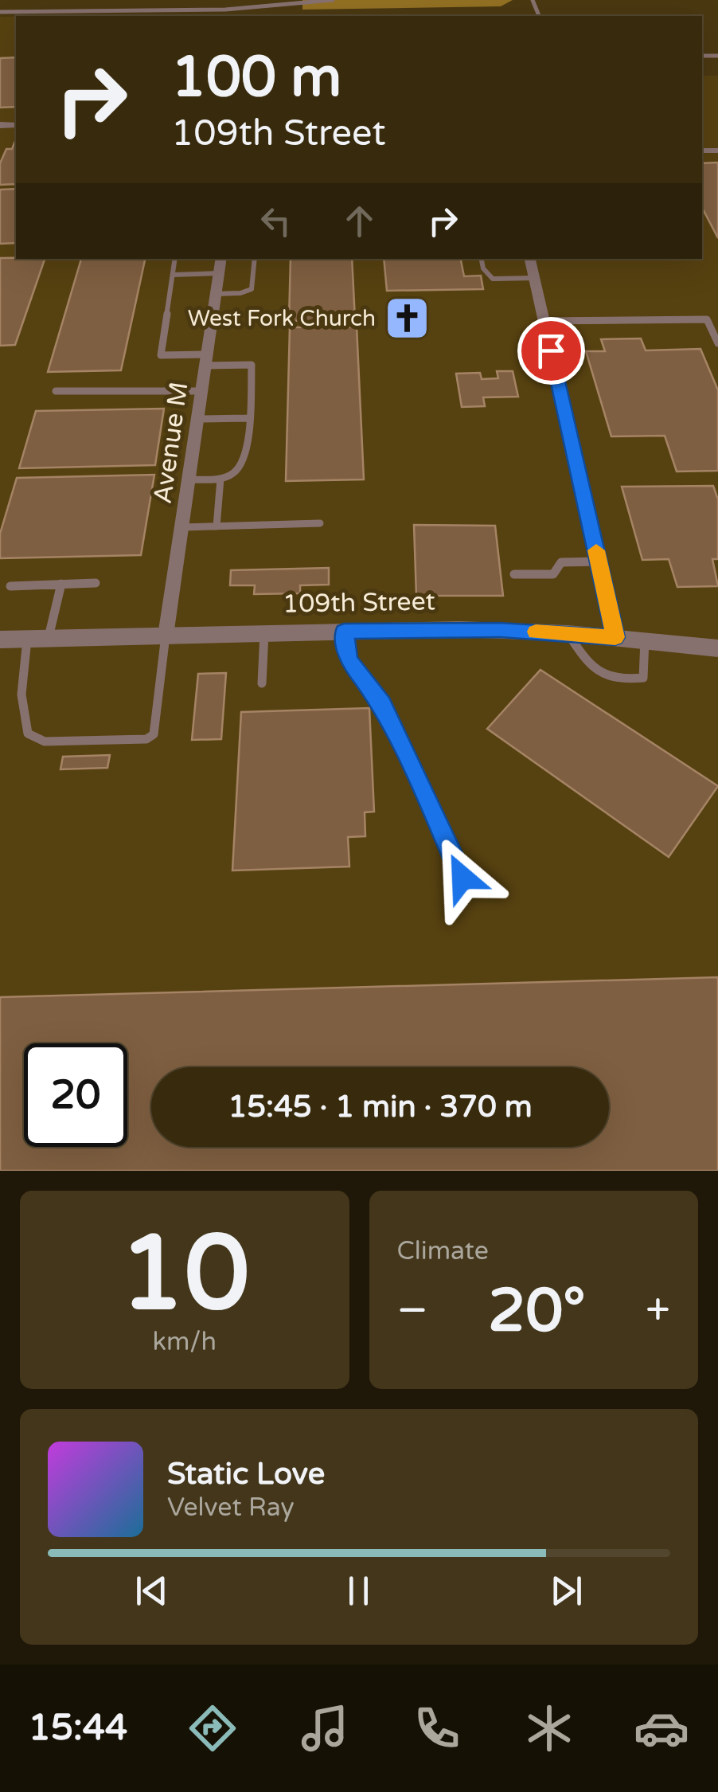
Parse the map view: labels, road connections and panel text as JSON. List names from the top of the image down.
{
  "streets": {
    "street": ["Avenue M", "109th Street"]
  },
  "crossings": [
    ["Avenue M", "109th Street"]
  ],
  "places": {
    "church": ["West Fork Church"]
  },
  "page": {
    "turn": ["100 m", "109th Street"],
    "limit": "20",
    "trip": "15:45 · 1 min · 370 m",
    "tile": [
      ["10", "km/h"],
      "Climate"
    ],
    "heat": ["−", "20°", "+"],
    "song": ["Static Love", "Velvet Ray"],
    "tabs": "15:44"
  }
}
